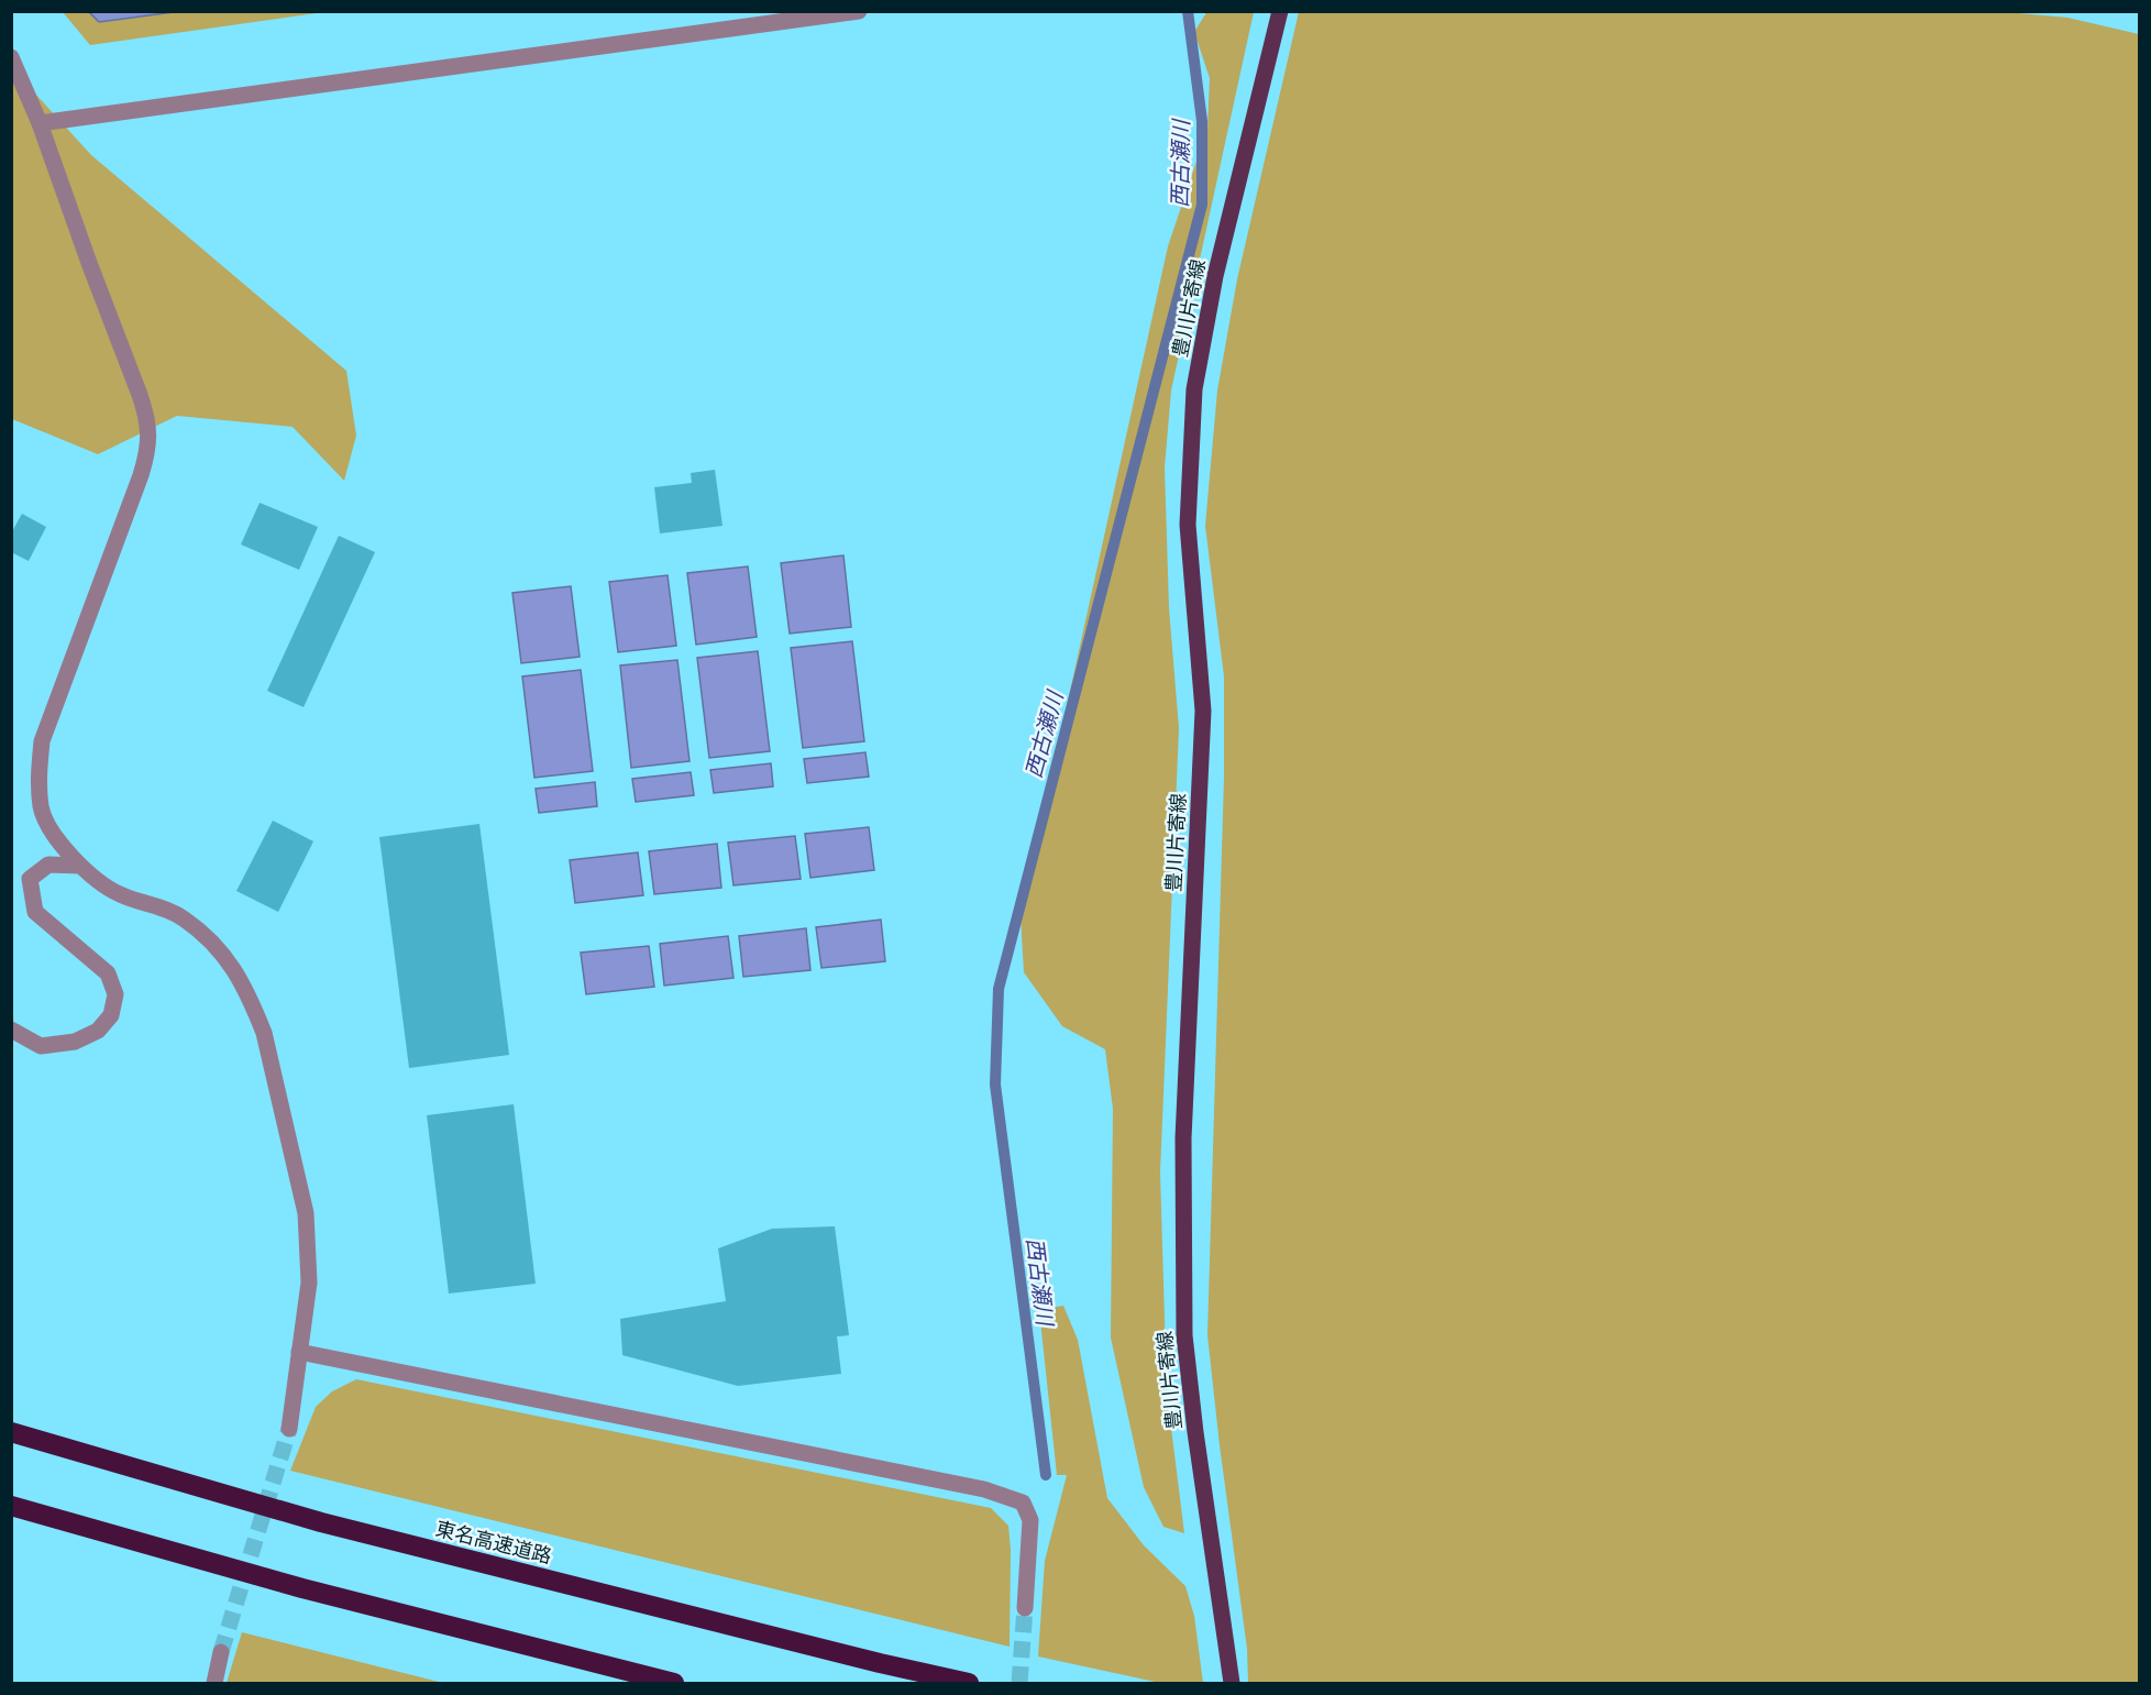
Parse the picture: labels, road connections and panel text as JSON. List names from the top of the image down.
{
  "streets": {
    "highway": ["東名高速道路"],
    "main road": ["豊川片寄線"]
  },
  "water": ["西古瀬川"]
}
